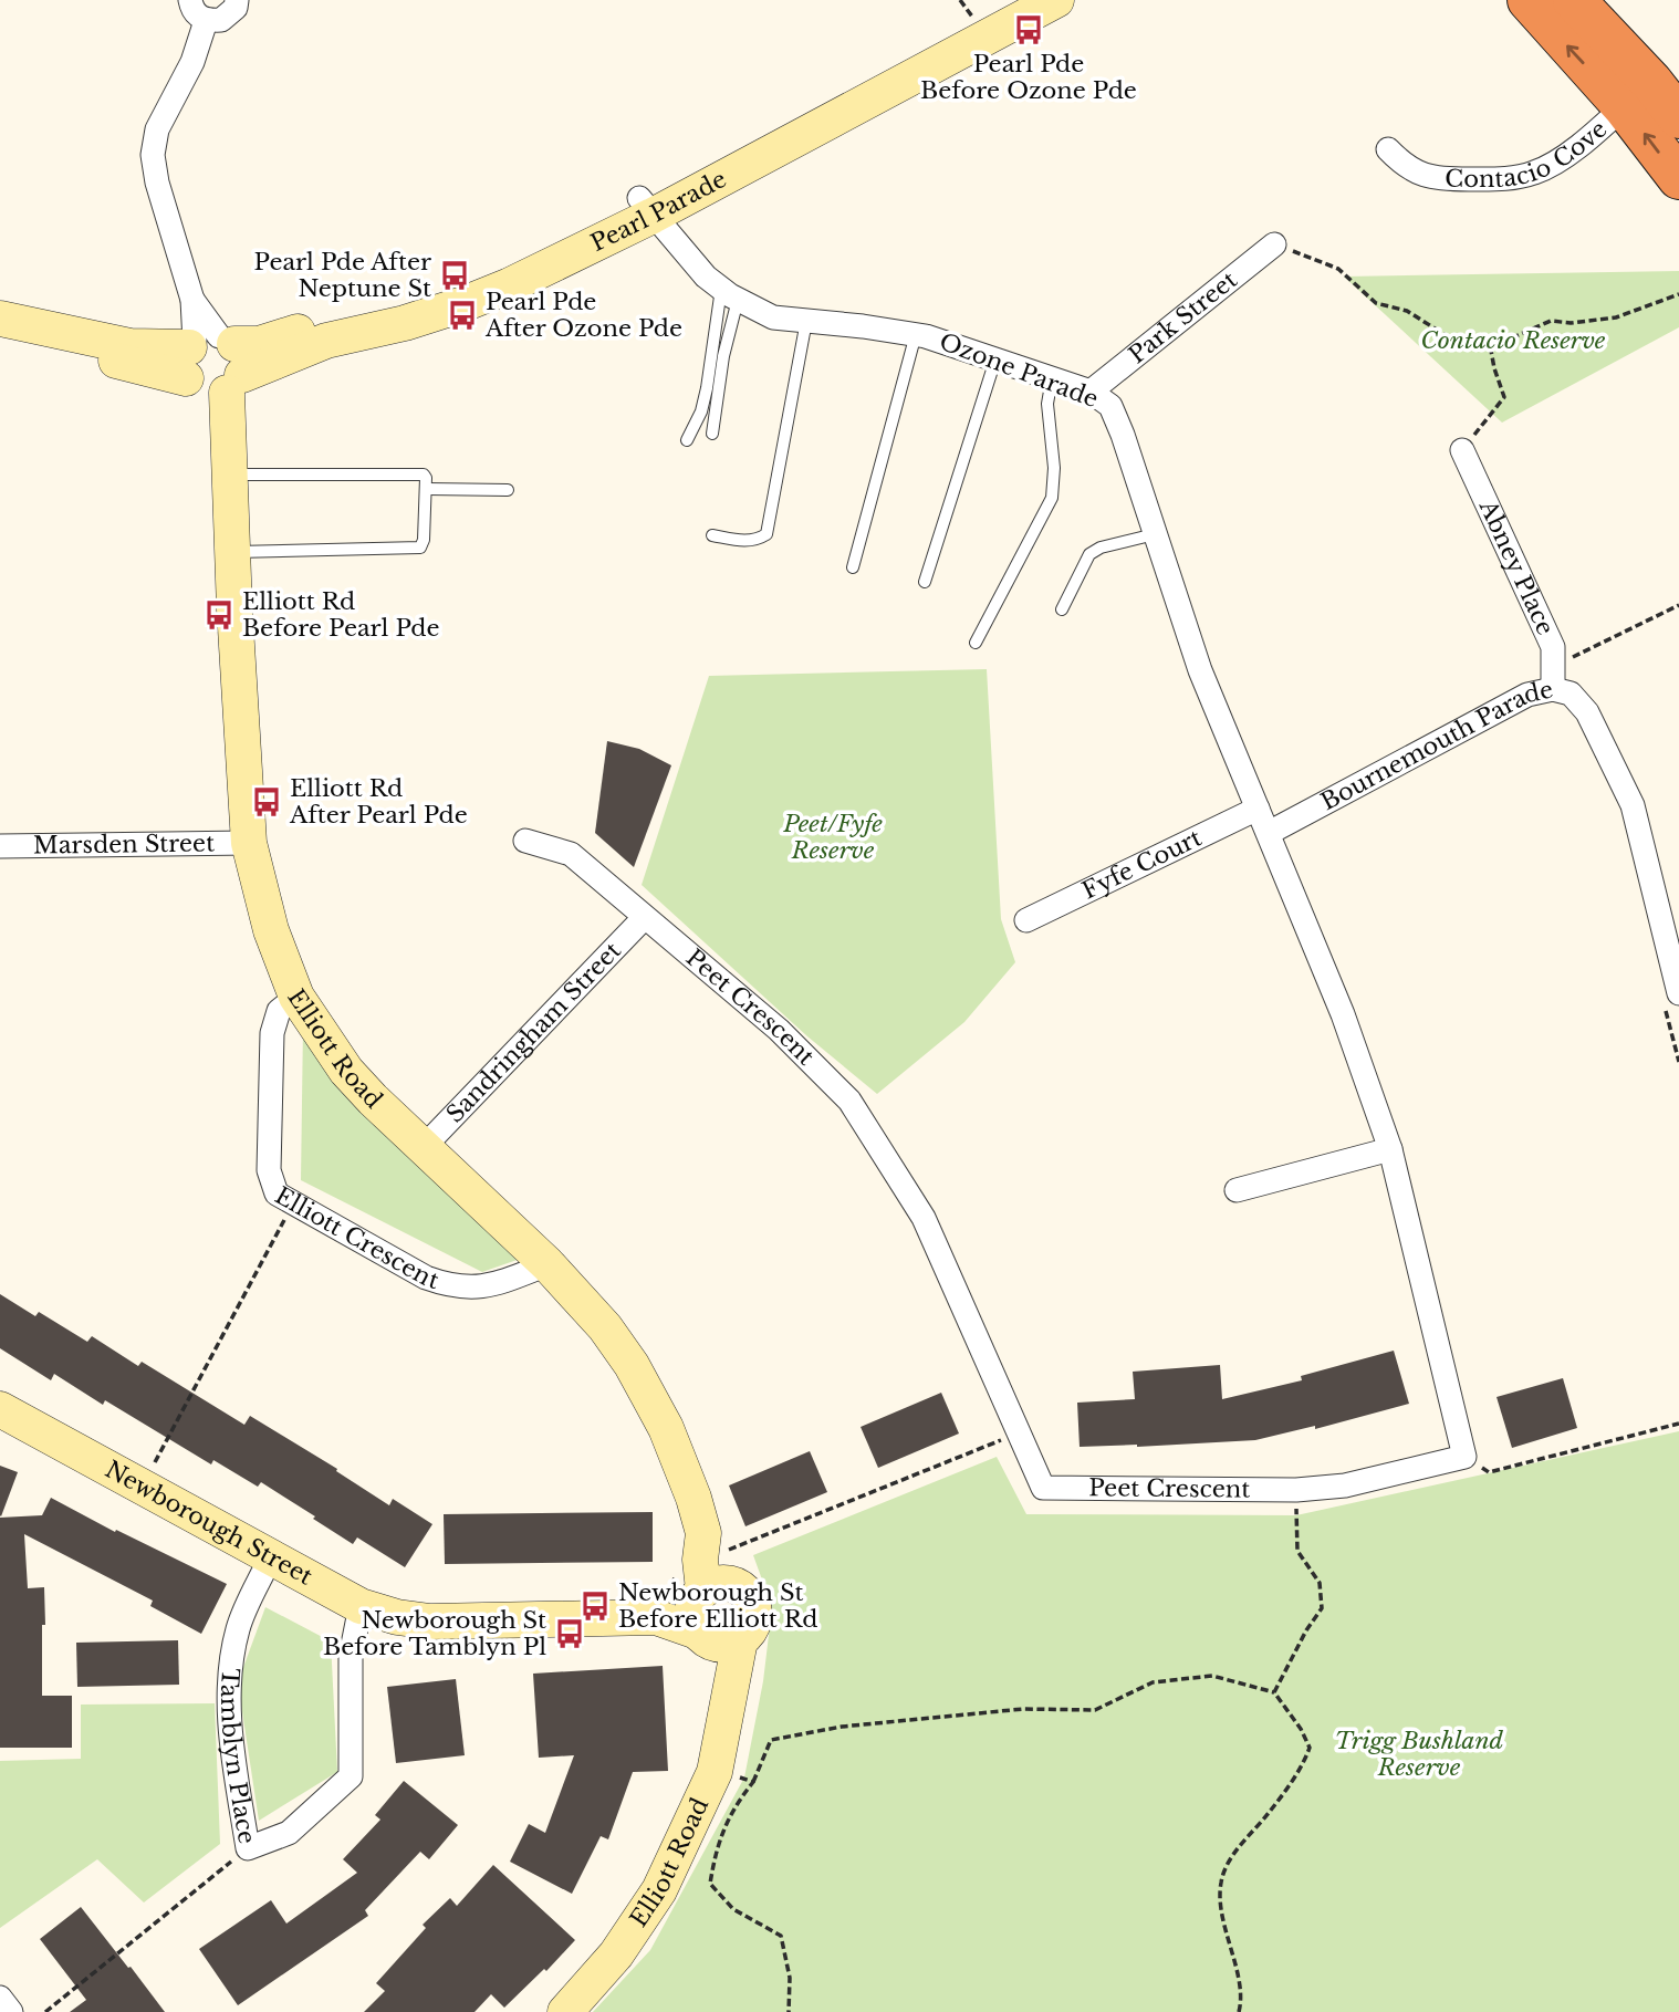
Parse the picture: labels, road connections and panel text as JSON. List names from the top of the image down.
{
  "streets": {
    "street": [
      "Contacio Cove",
      "Pearl Parade",
      "Park Street",
      "Ozone Parade",
      "Abney Place",
      "Bournemouth Parade",
      "Marsden Street",
      "Fyfe Court",
      "Peet Crescent",
      "Sandringham Street",
      "Elliott Road",
      "Elliott Crescent",
      "Newborough Street",
      "Tamblyn Place"
    ]
  },
  "crossings": [
    ["Pearl Parade", "Ozone Parade"],
    ["Pearl Parade", "Elliott Road"],
    ["Park Street", "Ozone Parade"],
    ["Ozone Parade", "Fyfe Court"],
    ["Abney Place", "Bournemouth Parade"],
    ["Marsden Street", "Elliott Road"],
    ["Peet Crescent", "Sandringham Street"],
    ["Sandringham Street", "Elliott Road"],
    ["Elliott Road", "Elliott Crescent"],
    ["Elliott Road", "Newborough Street"],
    ["Newborough Street", "Tamblyn Place"]
  ],
  "parks": ["Contacio Reserve", "Peet/Fyfe Reserve", "Trigg Bushland Reserve"],
  "places": {
    "bus stop": [
      "Pearl Pde Before Ozone Pde",
      "Pearl Pde After Neptune St",
      "Pearl Pde After Ozone Pde",
      "Elliott Rd Before Pearl Pde",
      "Elliott Rd After Pearl Pde",
      "Newborough St Before Elliott Rd",
      "Newborough St Before Tamblyn Pl"
    ]
  }
}
